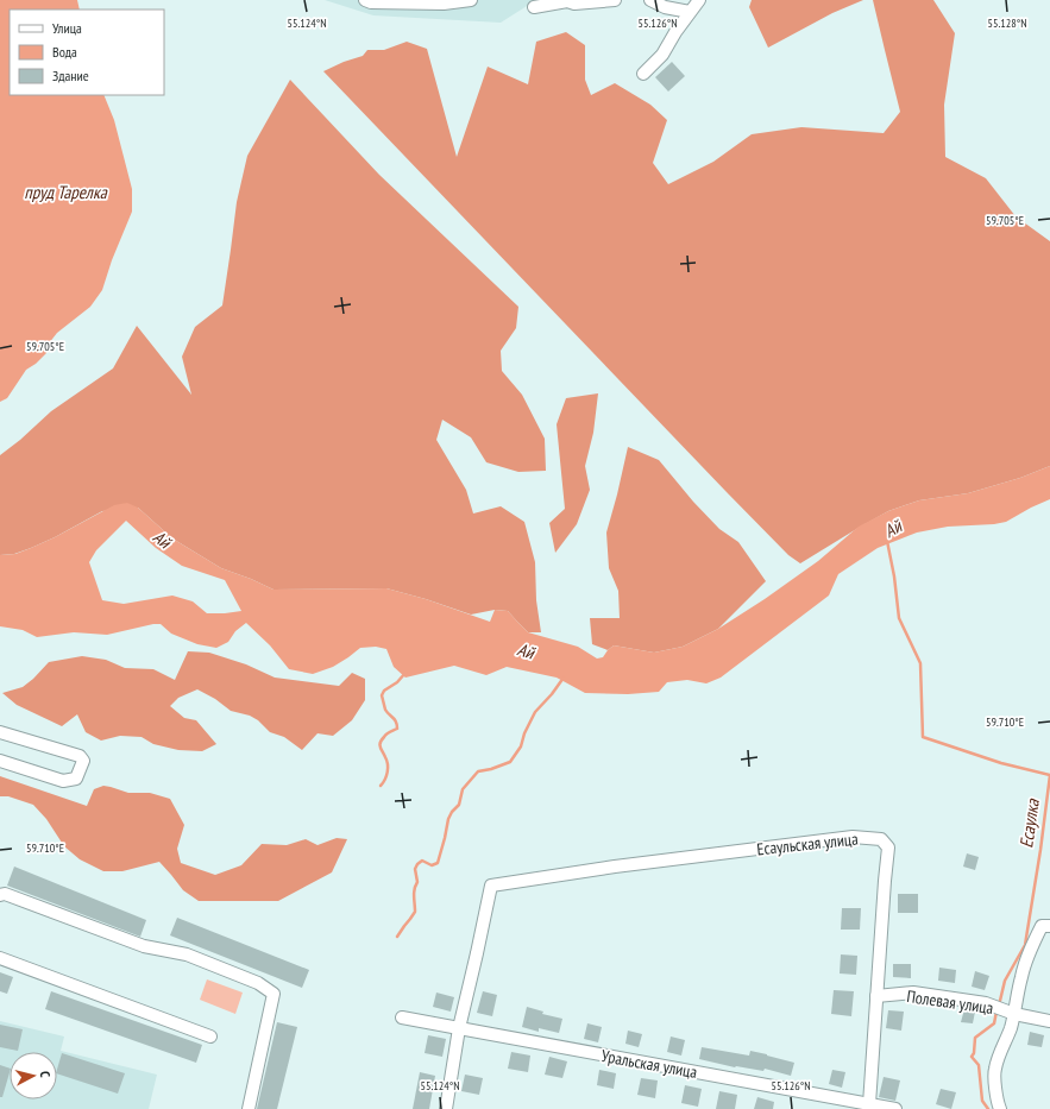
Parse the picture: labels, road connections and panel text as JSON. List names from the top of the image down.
{
  "streets": {
    "street": ["Есаульская улица", "Полевая улица", "Уральская улица"]
  },
  "crossings": [
    ["Есаульская улица", "Полевая улица"],
    ["Есаульская улица", "Уральская улица"]
  ],
  "water": ["пруд Тарелка", "Ай", "Есаулка"],
  "legend": ["Улица", "Вода", "Здание"],
  "north": "right",
  "coordinates": [
    "55.124°N",
    "55.126°N",
    "55.128°N",
    "59.705°E",
    "59.710°E"
  ]
}
